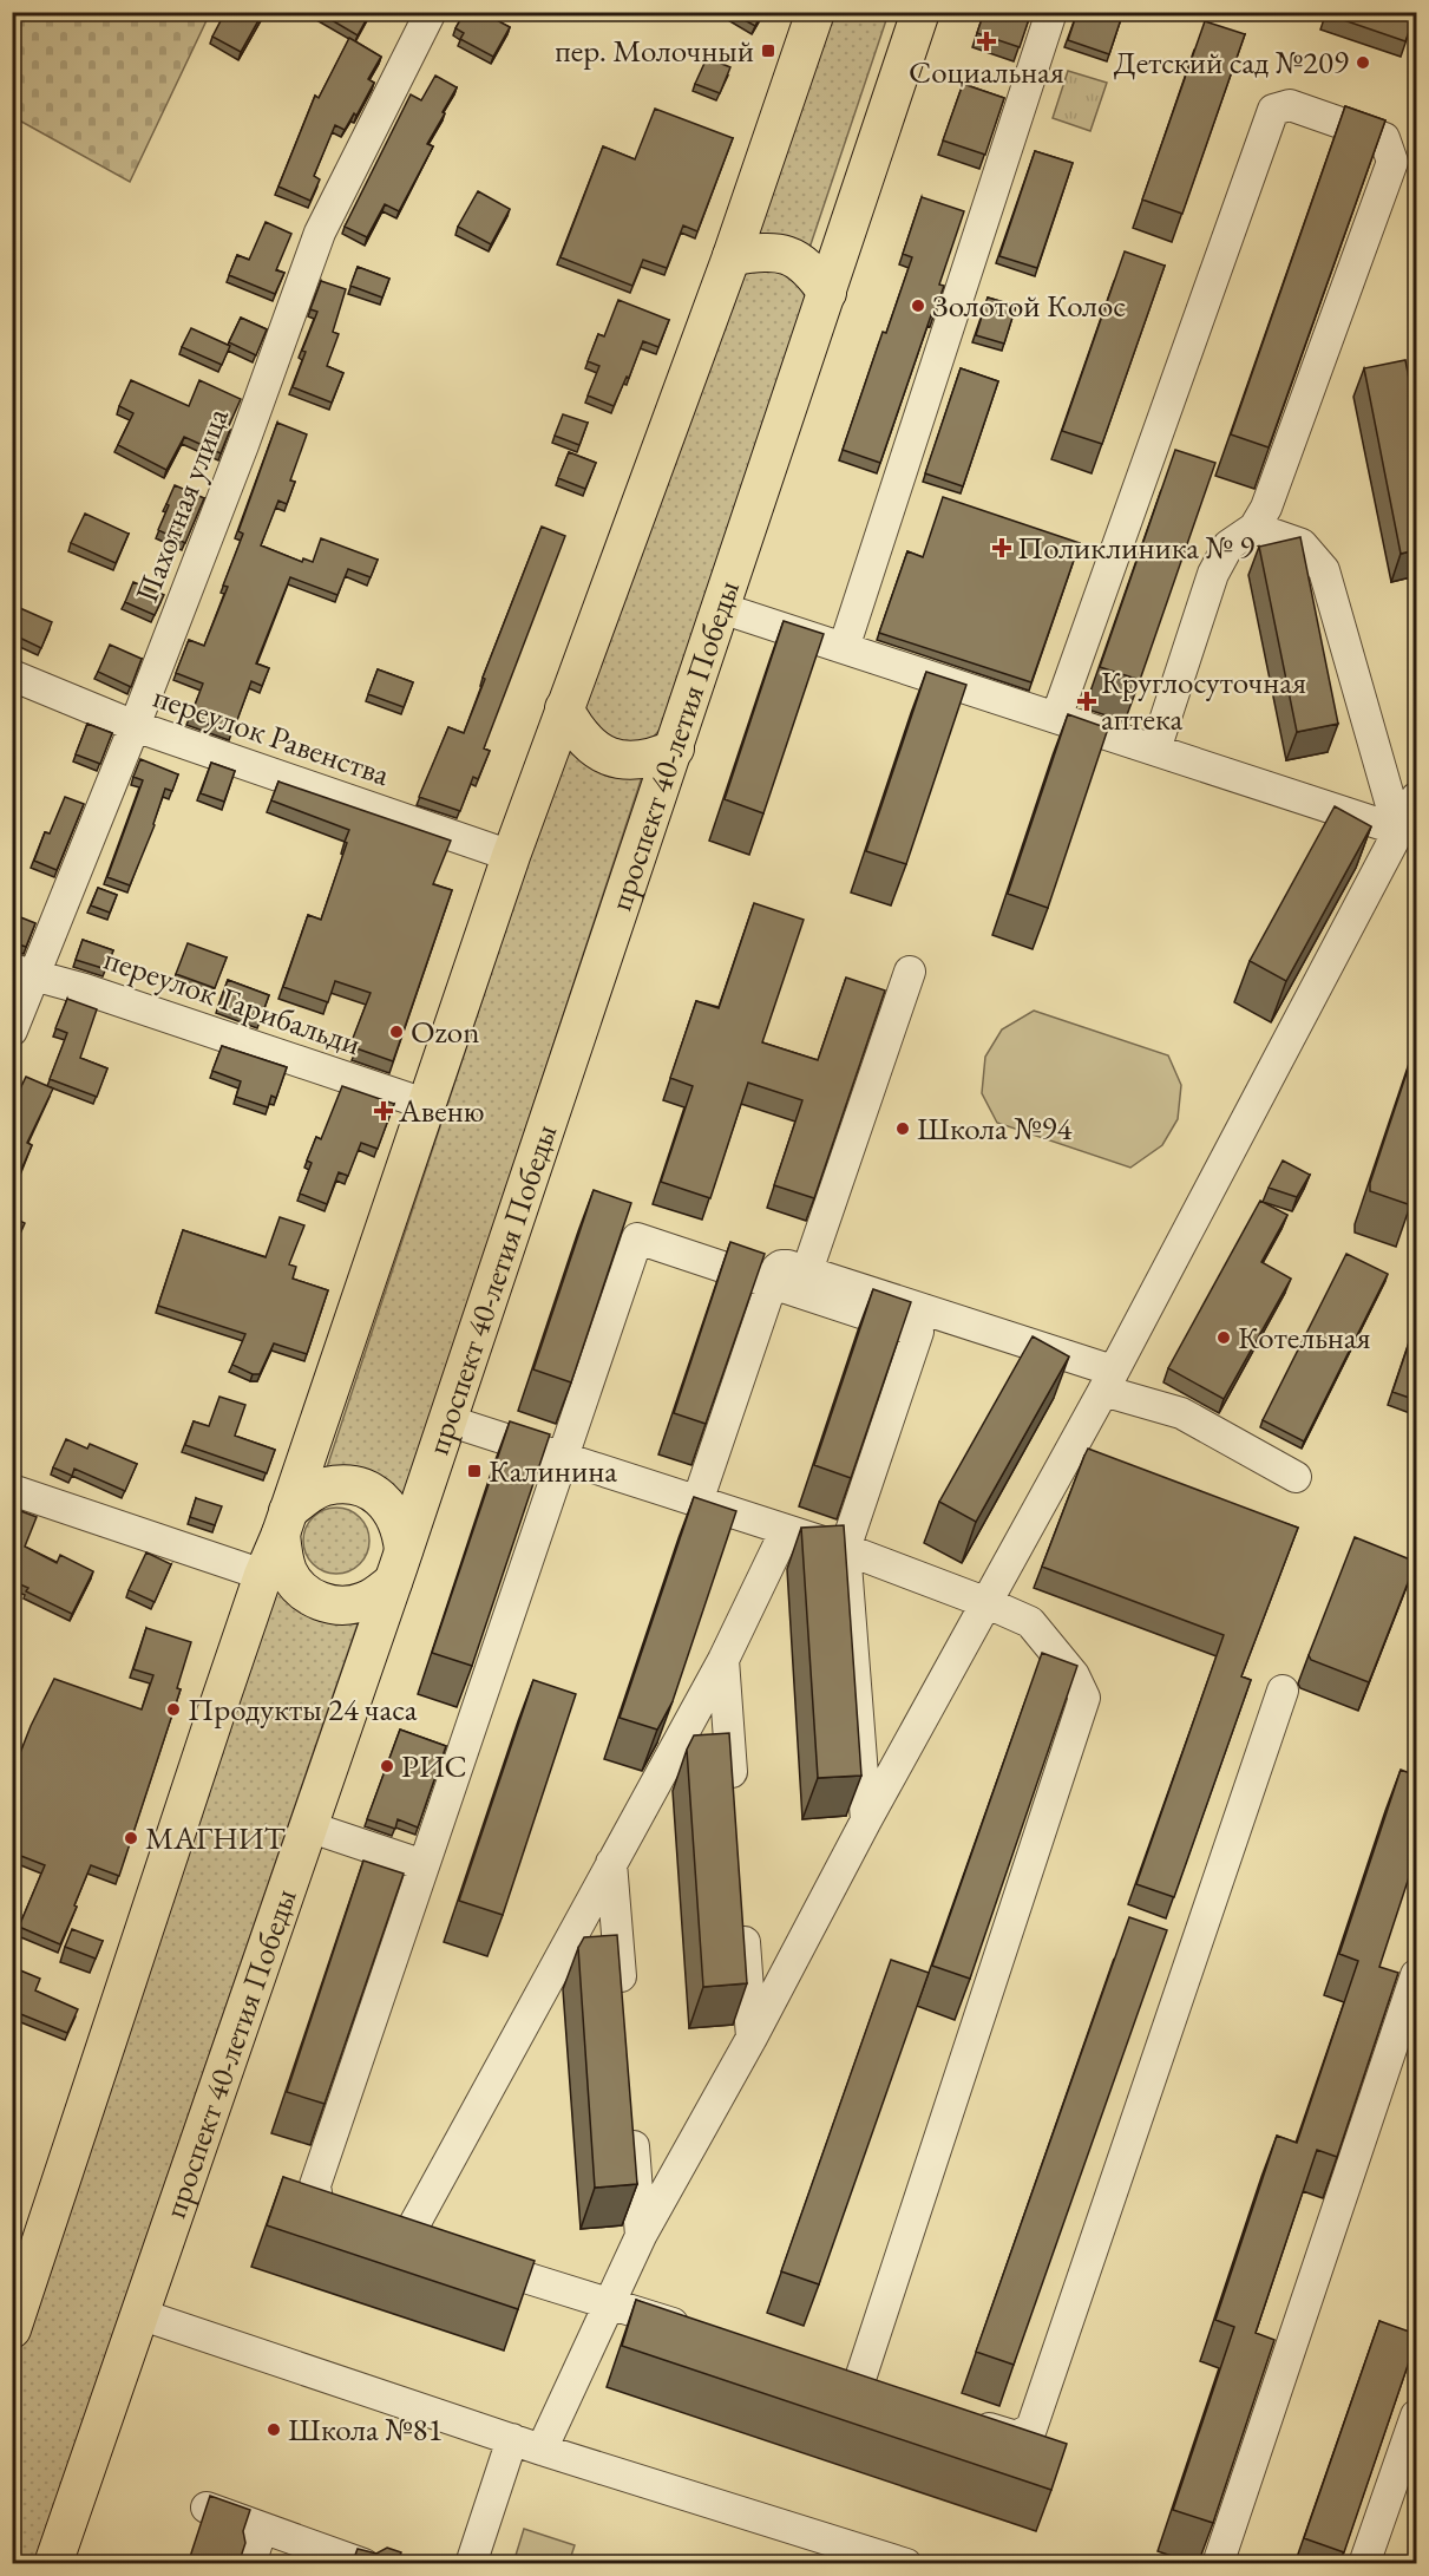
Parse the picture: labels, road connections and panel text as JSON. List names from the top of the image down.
{
  "streets": {
    "main road": ["проспект 40-летия Победы"],
    "street": ["Пахотная улица", "переулок Равенства", "переулок Гарибальди"]
  },
  "crossings": [
    ["Пахотная улица", "переулок Равенства"],
    ["Пахотная улица", "переулок Гарибальди"]
  ],
  "places": {
    "health": [
      "Социальная",
      "Поликлиника № 9",
      "Круглосуточная аптека",
      "Авеню"
    ],
    "transit": ["пер. Молочный", "Калинина"],
    "other": [
      "Детский сад №209",
      "Золотой Колос",
      "Ozon",
      "Школа №94",
      "Котельная",
      "Продукты 24 часа",
      "РИС",
      "МАГНИТ",
      "Школа №81"
    ]
  }
}
